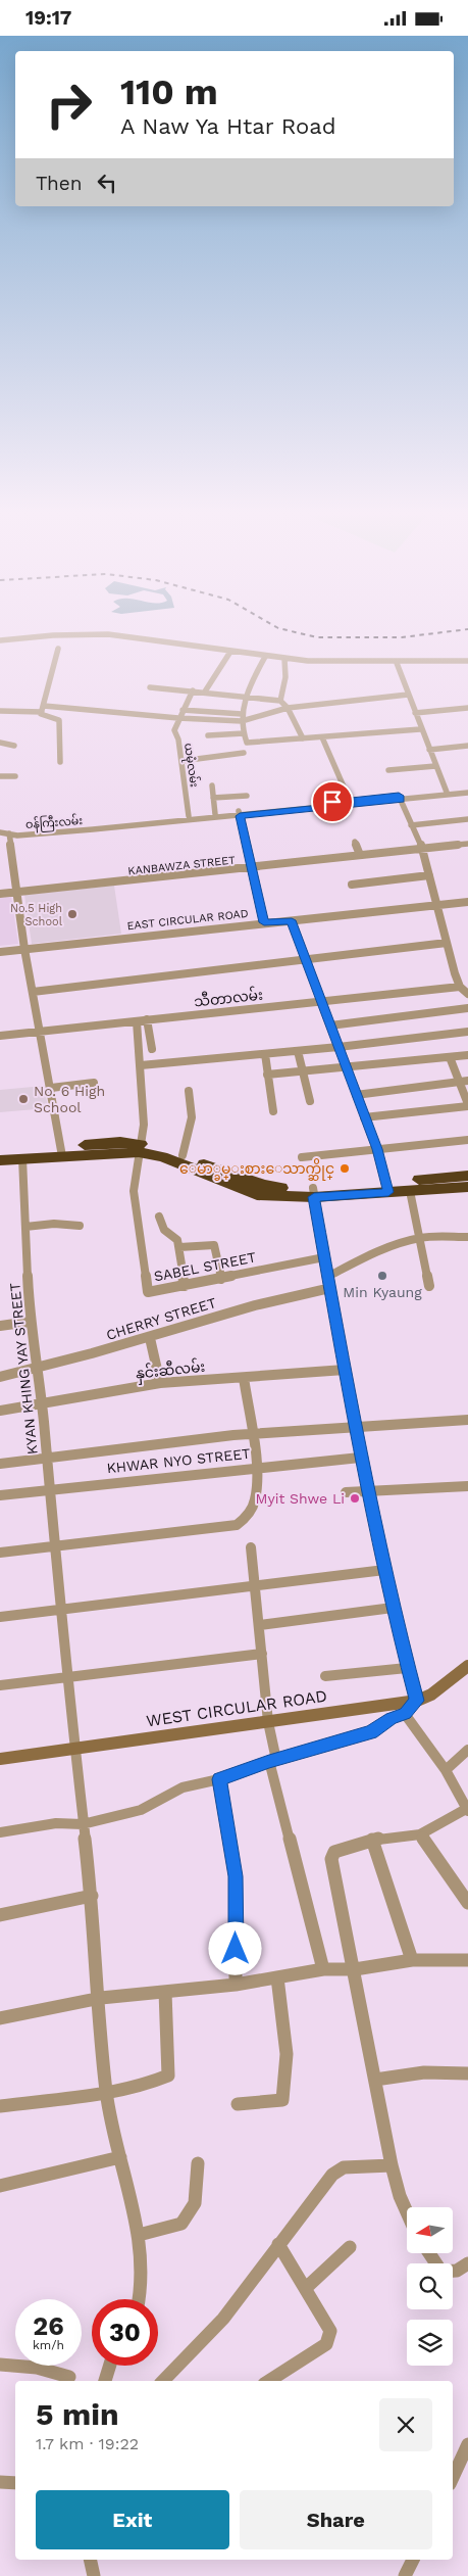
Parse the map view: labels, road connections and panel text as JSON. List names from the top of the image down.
{
  "streets": {
    "street": [
      "ယမုံလမ်း",
      "ဝန်ကြီးလမ်း",
      "KANBAWZA STREET",
      "EAST CIRCULAR ROAD",
      "သီတာလမ်း",
      "SABEL STREET",
      "CHERRY STREET",
      "KYAN KHING YAY STREET",
      "နှင်းဆီလမ်း",
      "KHWAR NYO STREET",
      "WEST CIRCULAR ROAD"
    ]
  },
  "crossings": [
    ["ယမုံလမ်း", "ဝန်ကြီးလမ်း"],
    ["CHERRY STREET", "KYAN KHING YAY STREET"],
    ["KYAN KHING YAY STREET", "နှင်းဆီလမ်း"],
    ["KYAN KHING YAY STREET", "KHWAR NYO STREET"],
    ["KYAN KHING YAY STREET", "WEST CIRCULAR ROAD"]
  ],
  "places": [
    "No.5 High School",
    "No. 6 High School",
    "ေမာ္ခမ္းစားေသာက္ဆိုင္",
    "Min Kyaung",
    "Myit Shwe Li"
  ],
  "north": "left",
  "page": {
    "status": "19:17",
    "turn": ["110 m", "A Naw Ya Htar Road"],
    "then": "Then",
    "speed": "26 km/h",
    "limit": "30",
    "heading": ["5 min", "1.7 km · 19:22"],
    "buttons": ["Exit", "Share"]
  }
}
